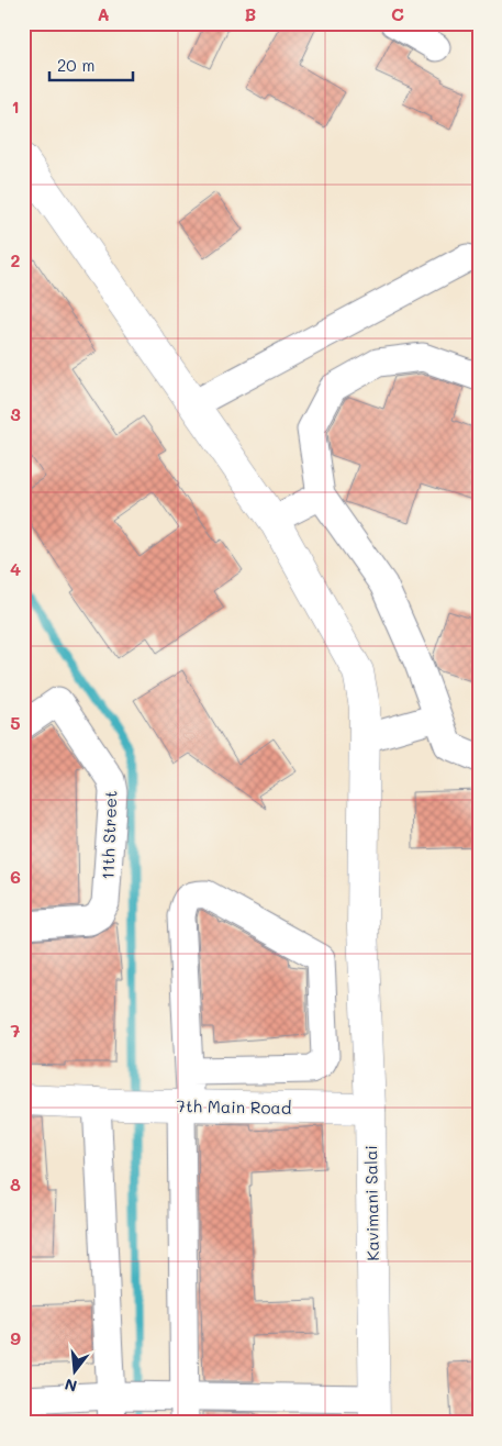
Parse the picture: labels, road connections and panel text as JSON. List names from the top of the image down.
{
  "streets": {
    "street": ["11th Street", "7th Main Road", "Kavimani Salai"]
  },
  "crossings": [
    ["7th Main Road", "Kavimani Salai"]
  ],
  "scale_bar": "20 m",
  "north": "bottom",
  "grid": {
    "columns": ["A", "B", "C"],
    "rows": [
      "1",
      "2",
      "3",
      "4",
      "5",
      "6",
      "7",
      "8",
      "9"
    ]
  }
}
